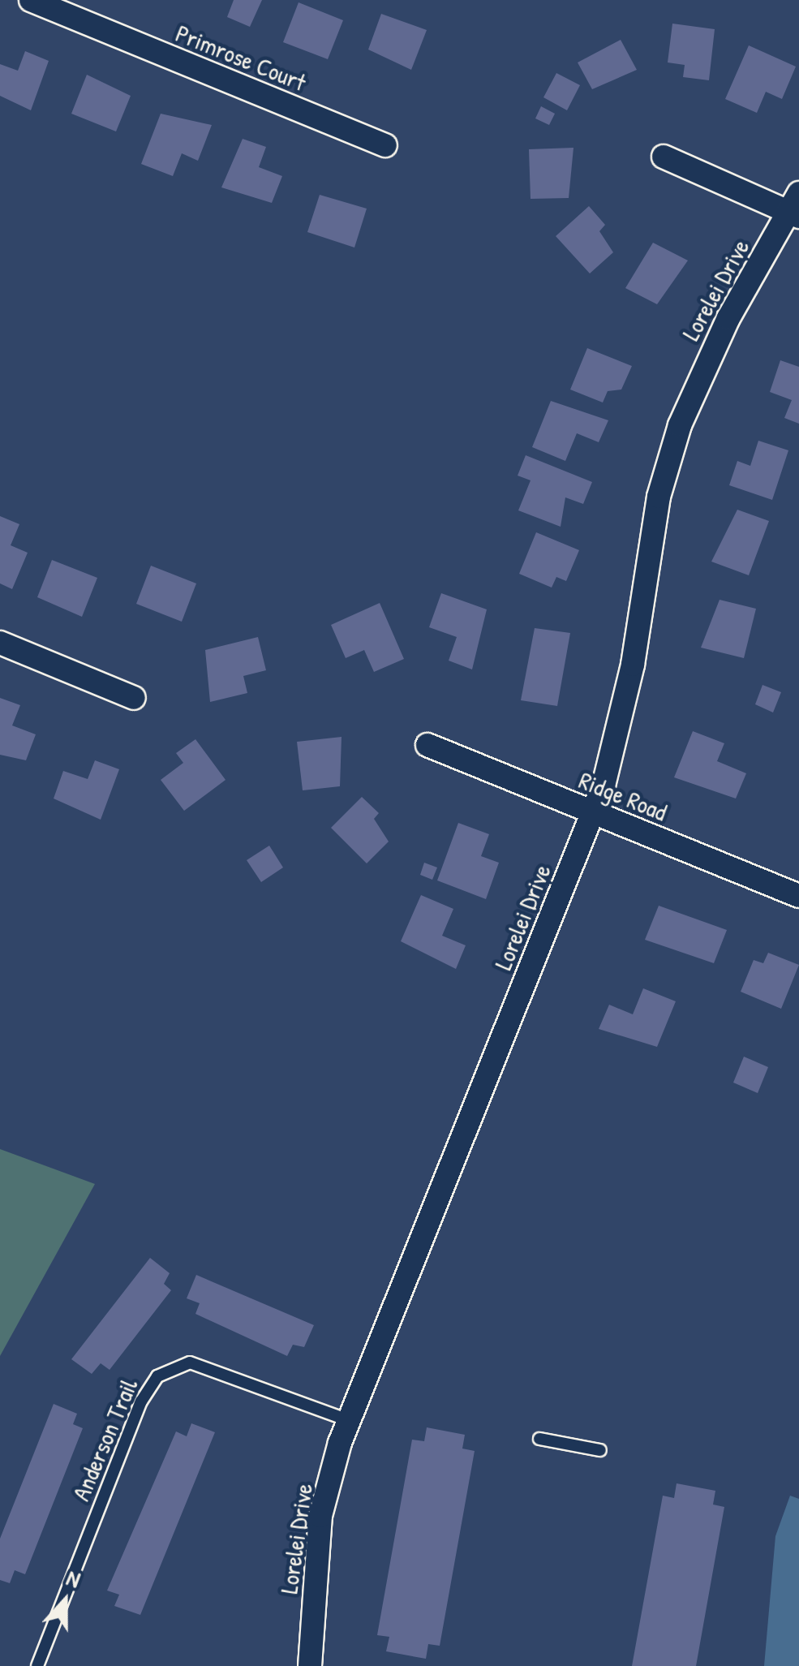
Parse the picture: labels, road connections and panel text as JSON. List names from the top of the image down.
{
  "streets": {
    "street": ["Primrose Court", "Lorelei Drive", "Ridge Road"],
    "lane": ["Anderson Trail"]
  },
  "crossings": [
    ["Lorelei Drive", "Ridge Road"],
    ["Lorelei Drive", "Anderson Trail"]
  ],
  "north": "top"
}
